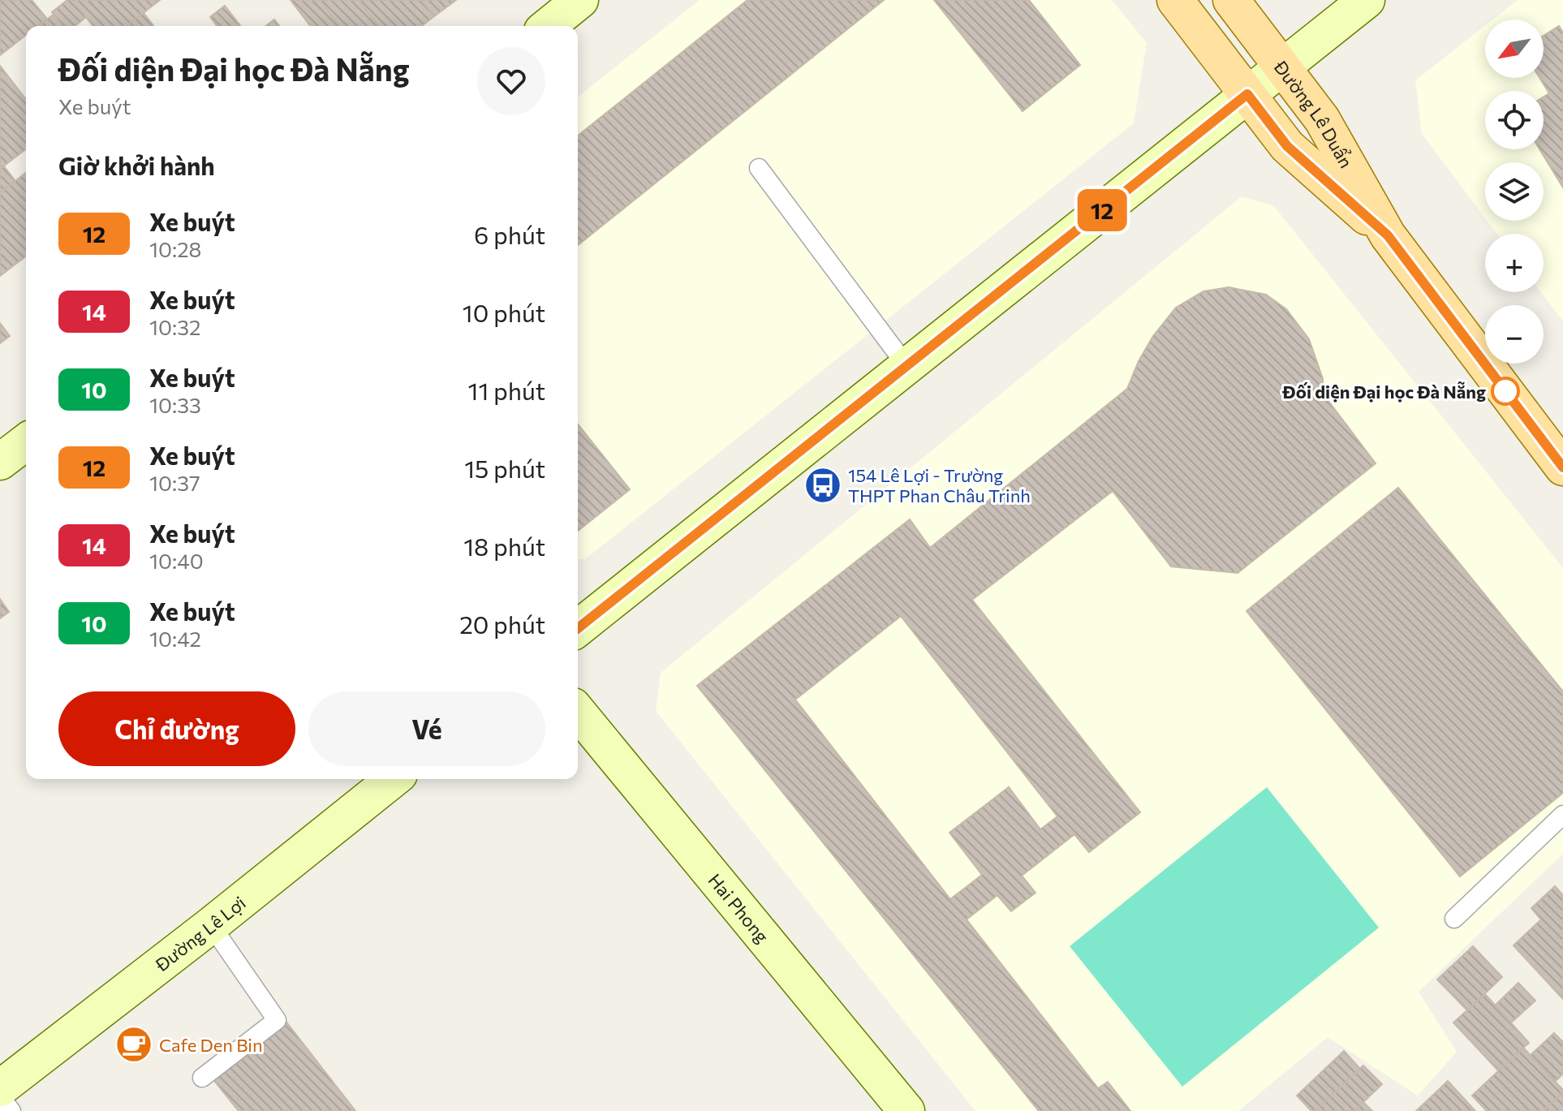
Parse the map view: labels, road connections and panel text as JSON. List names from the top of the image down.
{
  "streets": {
    "main road": ["Đường Lê Duẩn"],
    "street": ["Hai Phong", "Đường Lê Lợi"]
  },
  "places": {
    "other": ["Đối diện Đại học Đà Nẵng"],
    "bus stop": ["154 Lê Lợi - Trường THPT Phan Châu Trinh"],
    "cafe": ["Cafe Den Bin"]
  },
  "lines": ["bus line 12"],
  "north": "bottom left",
  "page": {
    "on_map": "12",
    "map_buttons": ["+", "−"],
    "heading": [
      ["Đối diện Đại học Đà Nẵng", "Xe buýt"],
      "Giờ khởi hành"
    ],
    "list": [
      {
        "mark": "12",
        "name": "Xe buýt",
        "note": "10:28",
        "value": "6 phút"
      },
      {
        "mark": "14",
        "name": "Xe buýt",
        "note": "10:32",
        "value": "10 phút"
      },
      {
        "mark": "10",
        "name": "Xe buýt",
        "note": "10:33",
        "value": "11 phút"
      },
      {
        "mark": "12",
        "name": "Xe buýt",
        "note": "10:37",
        "value": "15 phút"
      },
      {
        "mark": "14",
        "name": "Xe buýt",
        "note": "10:40",
        "value": "18 phút"
      },
      {
        "mark": "10",
        "name": "Xe buýt",
        "note": "10:42",
        "value": "20 phút"
      }
    ],
    "buttons": ["Chỉ đường", "Vé"]
  }
}
